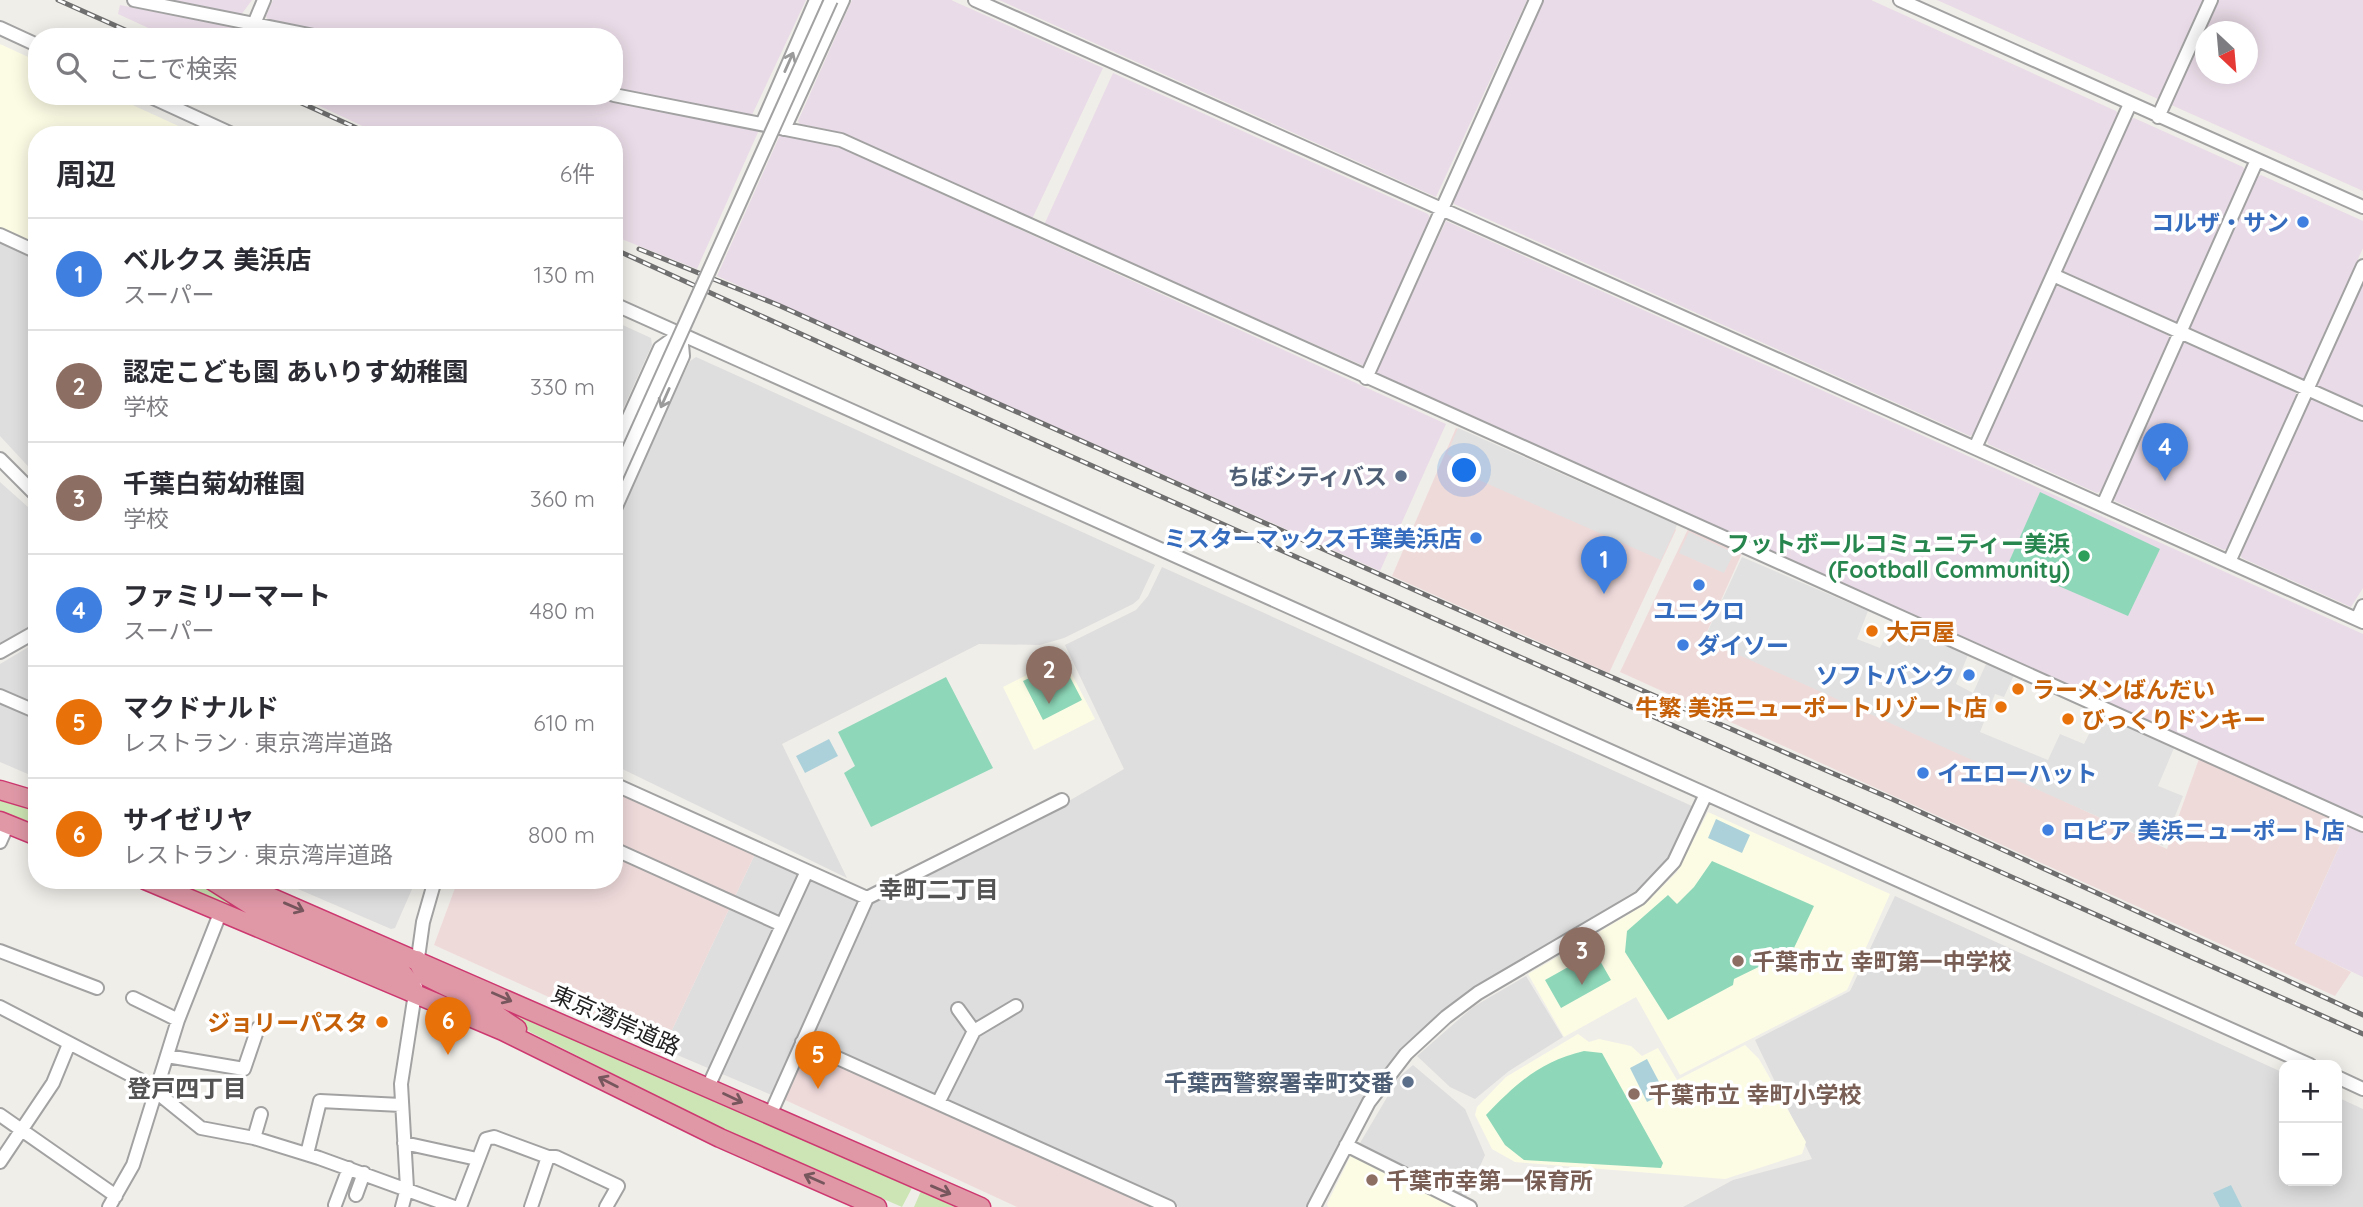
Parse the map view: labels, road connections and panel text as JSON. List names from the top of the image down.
{
  "streets": {
    "highway": ["東京湾岸道路"]
  },
  "districts": ["幸町二丁目", "登戸四丁目"],
  "places": [
    "コルザ・サン",
    "ちばシティバス",
    "ミスターマックス千葉美浜店",
    "フットボールコミュニティー美浜 (Football Community)",
    "ユニクロ",
    "大戸屋",
    "ダイソー",
    "ソフトバンク",
    "ラーメンばんだい",
    "牛繁 美浜ニューポートリゾート店",
    "びっくりドンキー",
    "イエローハット",
    "ロピア 美浜ニューポート店",
    "千葉市立 幸町第一中学校",
    "ジョリーパスタ",
    "千葉西警察署幸町交番",
    "千葉市立 幸町小学校",
    "千葉市幸第一保育所"
  ],
  "north": "bottom right",
  "page": {
    "search": "ここで検索",
    "heading": ["周辺", "6件"],
    "list": [
      {
        "mark": "1",
        "name": "ベルクス 美浜店",
        "note": "スーパー",
        "value": "130 m"
      },
      {
        "mark": "2",
        "name": "認定こども園 あいりす幼稚園",
        "note": "学校",
        "value": "330 m"
      },
      {
        "mark": "3",
        "name": "千葉白菊幼稚園",
        "note": "学校",
        "value": "360 m"
      },
      {
        "mark": "4",
        "name": "ファミリーマート",
        "note": "スーパー",
        "value": "480 m"
      },
      {
        "mark": "5",
        "name": "マクドナルド",
        "note": "レストラン · 東京湾岸道路",
        "value": "610 m"
      },
      {
        "mark": "6",
        "name": "サイゼリヤ",
        "note": "レストラン · 東京湾岸道路",
        "value": "800 m"
      }
    ],
    "pins": [
      "4",
      "1",
      "2",
      "3",
      "6",
      "5"
    ],
    "map_buttons": ["+", "−"]
  }
}
